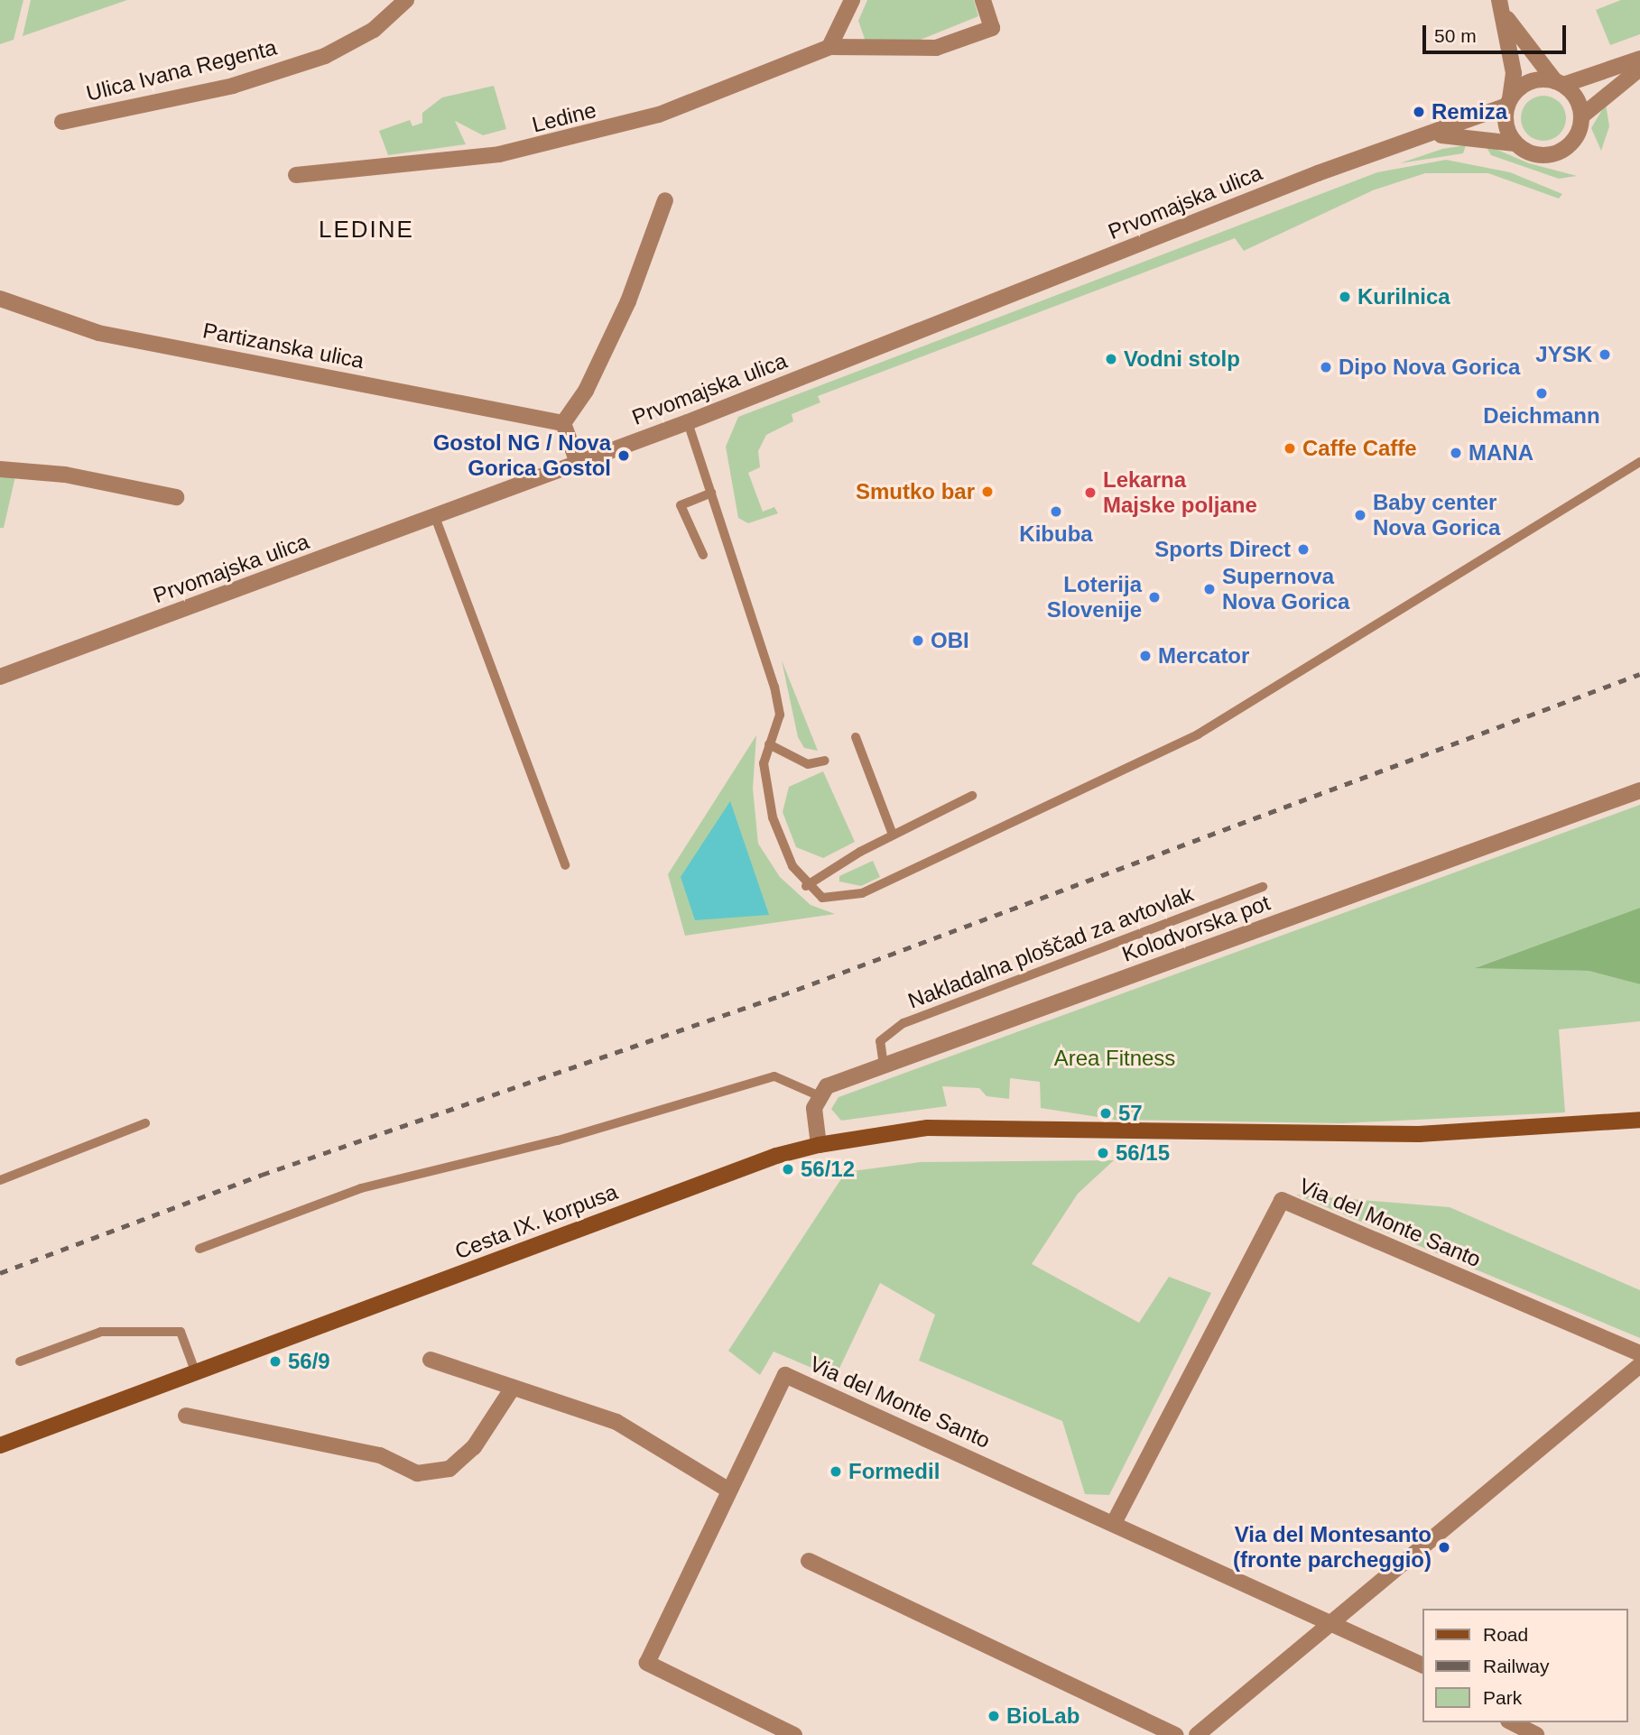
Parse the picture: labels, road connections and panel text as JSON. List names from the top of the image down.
{
  "streets": {
    "main road": ["Cesta IX. korpusa"],
    "street": [
      "Ulica Ivana Regenta",
      "Ledine",
      "Prvomajska ulica",
      "Partizanska ulica",
      "Kolodvorska pot",
      "Via del Monte Santo"
    ],
    "lane": ["Nakladalna ploščad za avtovlak"]
  },
  "crossings": [
    ["Kolodvorska pot", "Nakladalna ploščad za avtovlak"]
  ],
  "districts": ["LEDINE"],
  "parks": ["Area Fitness"],
  "places": [
    "Remiza",
    "Kurilnica",
    "JYSK",
    "Vodni stolp",
    "Dipo Nova Gorica",
    "Deichmann",
    "Caffe Caffe",
    "MANA",
    "Gostol NG / Nova Gorica Gostol",
    "Smutko bar",
    "Lekarna Majske poljane",
    "Kibuba",
    "Baby center Nova Gorica",
    "Sports Direct",
    "Supernova Nova Gorica",
    "Loterija Slovenije",
    "OBI",
    "Mercator",
    "57",
    "56/15",
    "56/12",
    "56/9",
    "Formedil",
    "Via del Montesanto (fronte parcheggio)",
    "BioLab"
  ],
  "legend": ["Road", "Railway", "Park"],
  "scale_bar": "50 m"
}
